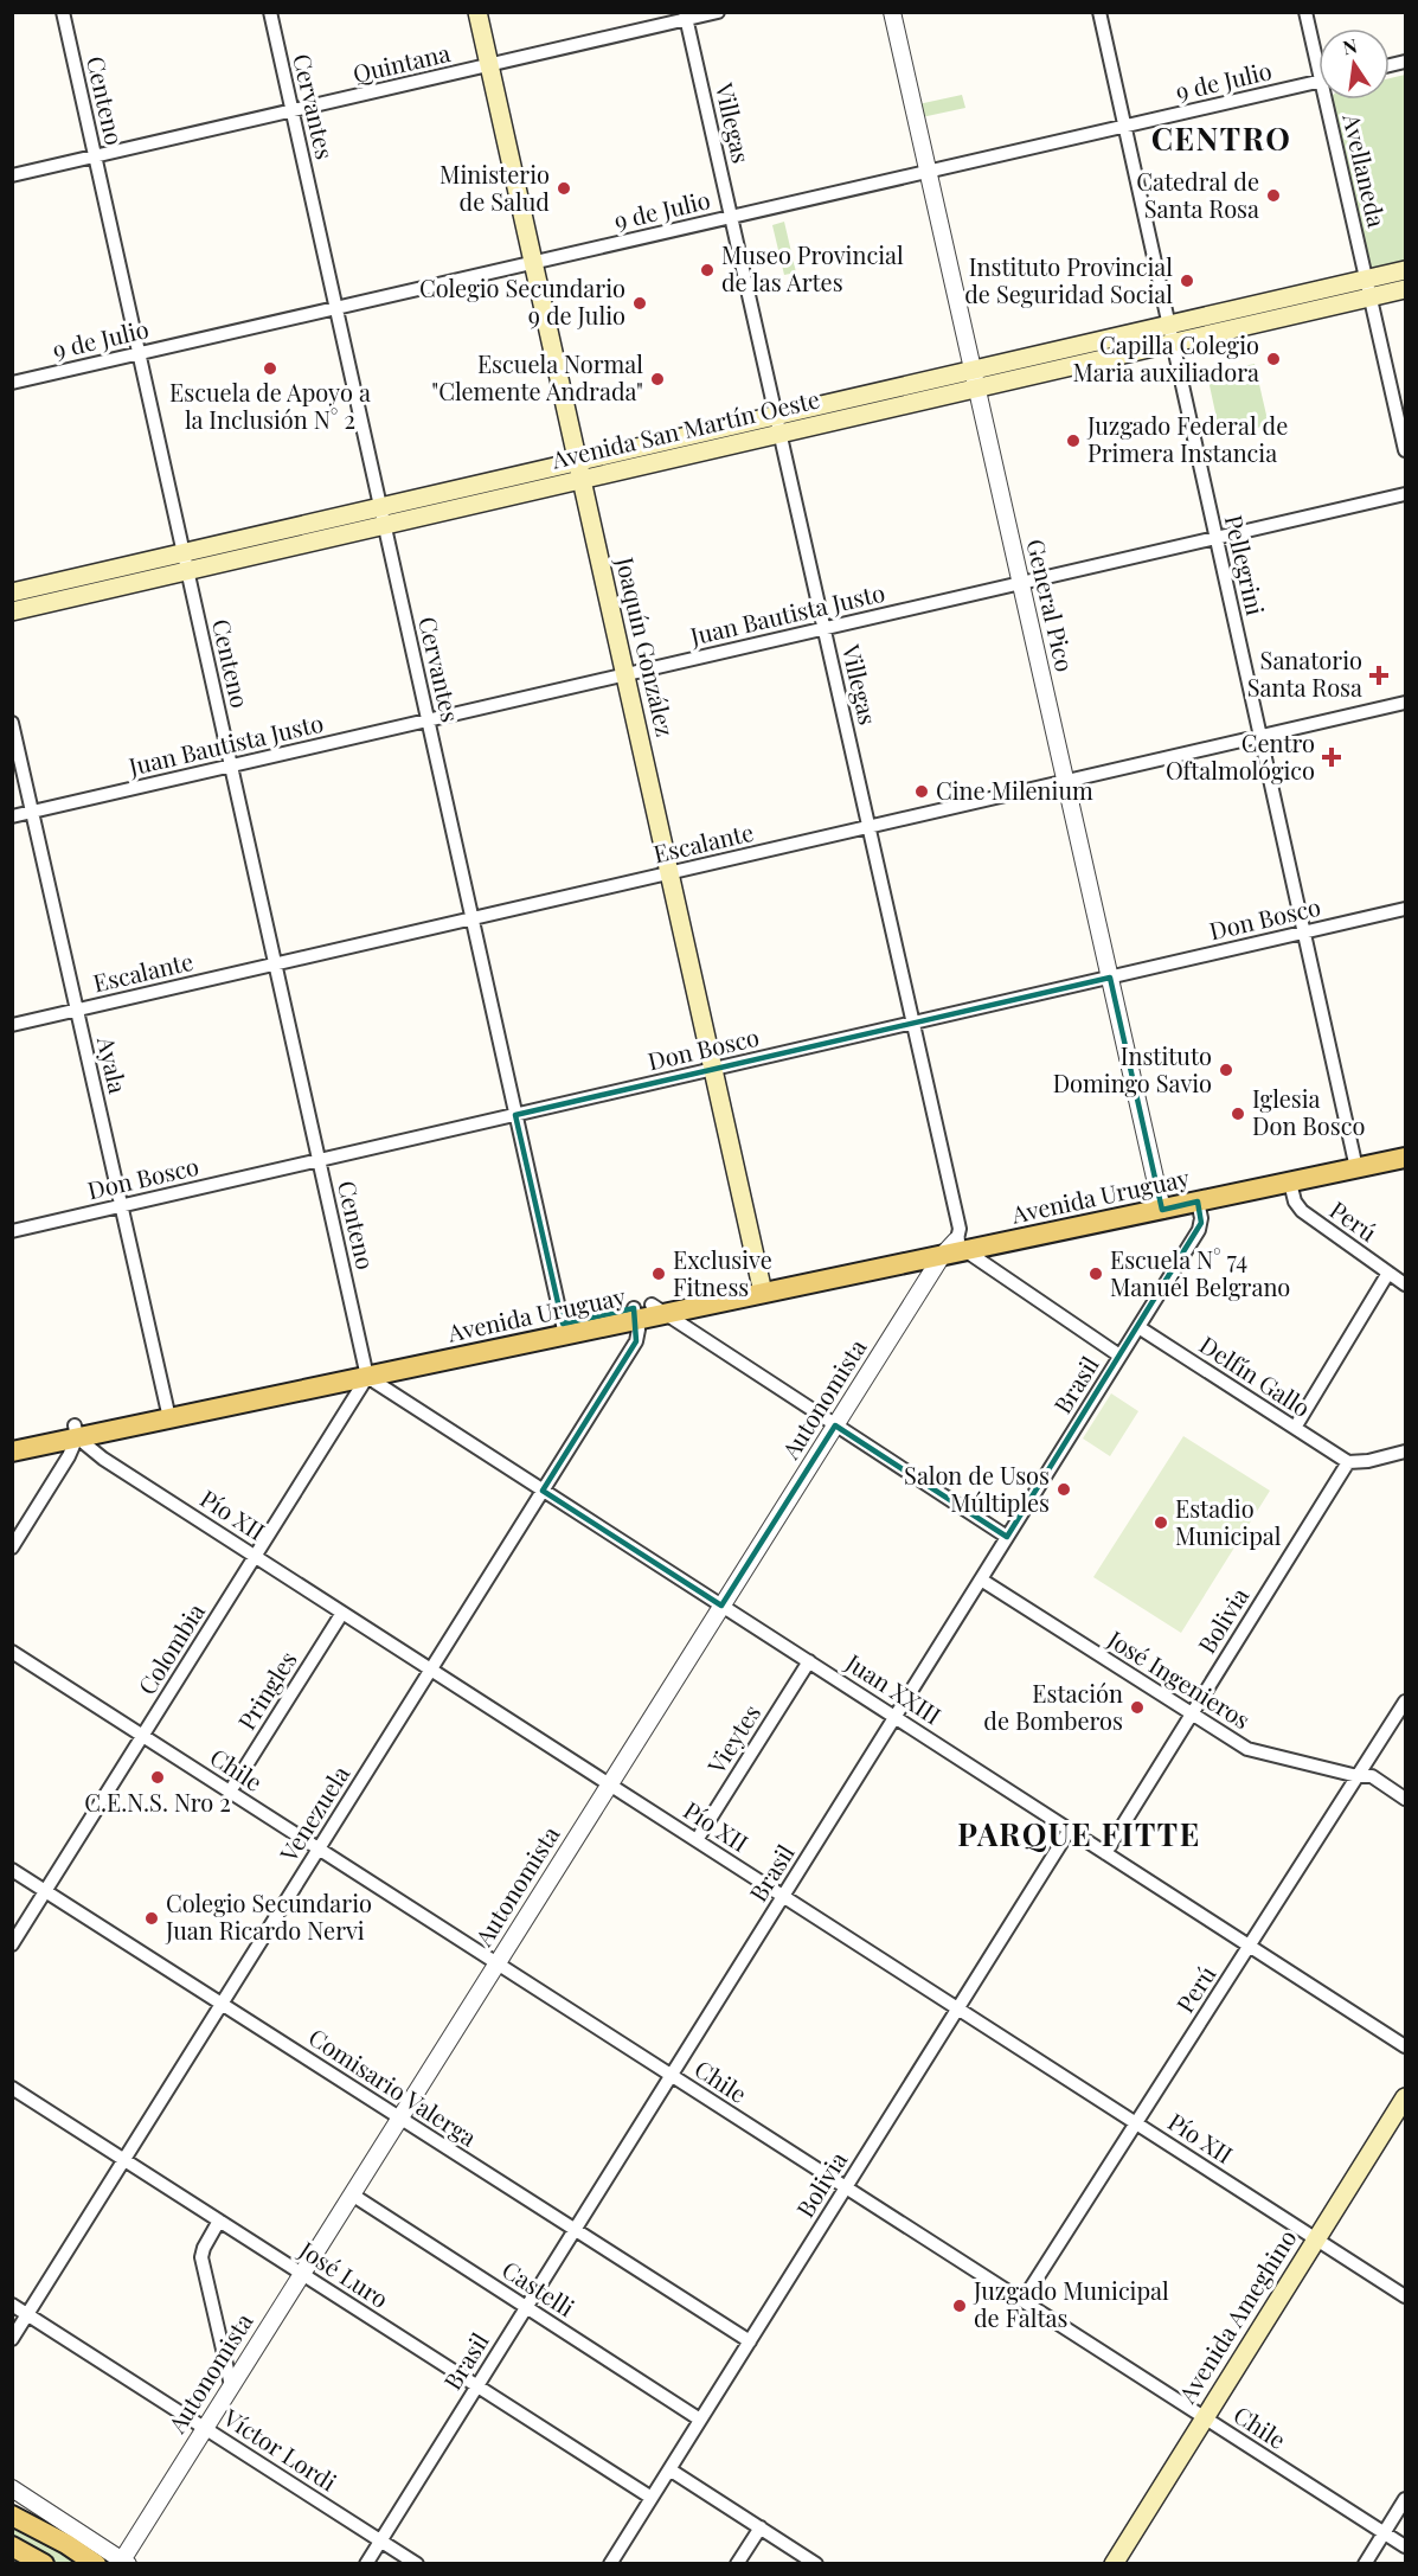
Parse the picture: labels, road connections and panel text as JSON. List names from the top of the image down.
{
  "streets": {
    "main road": [
      "Avenida San Martín Oeste",
      "Joaquín González",
      "Avenida Uruguay",
      "Avenida Ameghino"
    ],
    "street": [
      "Quintana",
      "9 de Julio",
      "Centeno",
      "Cervantes",
      "Villegas",
      "Avellaneda",
      "Pellegrini",
      "General Pico",
      "Juan Bautista Justo",
      "Escalante",
      "Don Bosco",
      "Ayala",
      "Perú",
      "Delfín Gallo",
      "Brasil",
      "Autonomista",
      "Pío XII",
      "Bolivia",
      "Colombia",
      "José Ingenieros",
      "Juan XXIII",
      "Pringles",
      "Vieytes",
      "Chile",
      "Venezuela",
      "Comisario Valerga",
      "José Luro",
      "Castelli",
      "Víctor Lordi"
    ]
  },
  "crossings": [
    ["Quintana", "Centeno"],
    ["Quintana", "Cervantes"],
    ["Quintana", "Villegas"],
    ["Quintana", "Joaquín González"],
    ["9 de Julio", "Centeno"],
    ["9 de Julio", "Cervantes"],
    ["9 de Julio", "Villegas"],
    ["9 de Julio", "Pellegrini"],
    ["9 de Julio", "General Pico"],
    ["9 de Julio", "Joaquín González"],
    ["Centeno", "Avenida San Martín Oeste"],
    ["Centeno", "Juan Bautista Justo"],
    ["Centeno", "Escalante"],
    ["Centeno", "Don Bosco"],
    ["Centeno", "Avenida Uruguay"],
    ["Centeno", "Colombia"],
    ["Centeno", "Juan XXIII"],
    ["Cervantes", "Avenida San Martín Oeste"],
    ["Cervantes", "Juan Bautista Justo"],
    ["Cervantes", "Escalante"],
    ["Cervantes", "Don Bosco"],
    ["Cervantes", "Avenida Uruguay"],
    ["Villegas", "Avenida San Martín Oeste"],
    ["Villegas", "Juan Bautista Justo"],
    ["Villegas", "Escalante"],
    ["Villegas", "Don Bosco"],
    ["Villegas", "Avenida Uruguay"],
    ["Avellaneda", "Avenida San Martín Oeste"],
    ["Avenida San Martín Oeste", "Pellegrini"],
    ["Avenida San Martín Oeste", "General Pico"],
    ["Avenida San Martín Oeste", "Joaquín González"],
    ["Pellegrini", "Juan Bautista Justo"],
    ["Pellegrini", "Escalante"],
    ["Pellegrini", "Don Bosco"],
    ["Pellegrini", "Avenida Uruguay"],
    ["General Pico", "Juan Bautista Justo"],
    ["General Pico", "Escalante"],
    ["General Pico", "Don Bosco"],
    ["General Pico", "Avenida Uruguay"],
    ["Juan Bautista Justo", "Joaquín González"],
    ["Juan Bautista Justo", "Ayala"],
    ["Joaquín González", "Escalante"],
    ["Joaquín González", "Don Bosco"],
    ["Joaquín González", "Avenida Uruguay"],
    ["Escalante", "Ayala"],
    ["Don Bosco", "Ayala"],
    ["Ayala", "Avenida Uruguay"],
    ["Avenida Uruguay", "Perú"],
    ["Avenida Uruguay", "Brasil"],
    ["Avenida Uruguay", "Autonomista"],
    ["Avenida Uruguay", "Pío XII"],
    ["Avenida Uruguay", "Colombia"],
    ["Avenida Uruguay", "Juan XXIII"],
    ["Avenida Uruguay", "Venezuela"],
    ["Perú", "Pío XII"],
    ["Perú", "José Ingenieros"],
    ["Perú", "Juan XXIII"],
    ["Perú", "Chile"],
    ["Delfín Gallo", "Brasil"],
    ["Delfín Gallo", "Bolivia"],
    ["Brasil", "Pío XII"],
    ["Brasil", "José Ingenieros"],
    ["Brasil", "Juan XXIII"],
    ["Brasil", "Chile"],
    ["Brasil", "Comisario Valerga"],
    ["Brasil", "José Luro"],
    ["Brasil", "Castelli"],
    ["Brasil", "Víctor Lordi"],
    ["Autonomista", "Pío XII"],
    ["Autonomista", "Juan XXIII"],
    ["Autonomista", "Chile"],
    ["Autonomista", "Comisario Valerga"],
    ["Autonomista", "José Luro"],
    ["Autonomista", "Castelli"],
    ["Autonomista", "Víctor Lordi"],
    ["Pío XII", "Bolivia"],
    ["Pío XII", "Colombia"],
    ["Pío XII", "Pringles"],
    ["Pío XII", "Vieytes"],
    ["Pío XII", "Venezuela"],
    ["Pío XII", "Avenida Ameghino"],
    ["Bolivia", "José Ingenieros"],
    ["Bolivia", "Juan XXIII"],
    ["Bolivia", "Chile"],
    ["Bolivia", "Comisario Valerga"],
    ["Bolivia", "José Luro"],
    ["Bolivia", "Castelli"],
    ["Colombia", "Juan XXIII"],
    ["Colombia", "Chile"],
    ["Colombia", "Comisario Valerga"],
    ["Juan XXIII", "Vieytes"],
    ["Juan XXIII", "Venezuela"],
    ["Pringles", "Chile"],
    ["Chile", "Venezuela"],
    ["Chile", "Avenida Ameghino"],
    ["Venezuela", "Comisario Valerga"],
    ["Venezuela", "José Luro"],
    ["Venezuela", "Víctor Lordi"]
  ],
  "districts": ["CENTRO", "PARQUE FITTE"],
  "places": {
    "other": [
      "Ministerio de Salud",
      "Catedral de Santa Rosa",
      "Museo Provincial de las Artes",
      "Instituto Provincial de Seguridad Social",
      "Colegio Secundario 9 de Julio",
      "Capilla Colegio Maria auxiliadora",
      "Escuela de Apoyo a la Inclusión N° 2",
      "Escuela Normal \"Clemente Andrada\"",
      "Juzgado Federal de Primera Instancia",
      "Cine Milenium",
      "Instituto Domingo Savio",
      "Iglesia Don Bosco",
      "Exclusive Fitness",
      "Escuela N° 74 Manuél Belgrano",
      "Salon de Usos Múltiples",
      "Estadio Municipal",
      "Estación de Bomberos",
      "C.E.N.S. Nro 2",
      "Colegio Secundario Juan Ricardo Nervi",
      "Juzgado Municipal de Faltas"
    ],
    "health": ["Sanatorio Santa Rosa", "Centro Oftalmológico"]
  },
  "north": "top"
}
